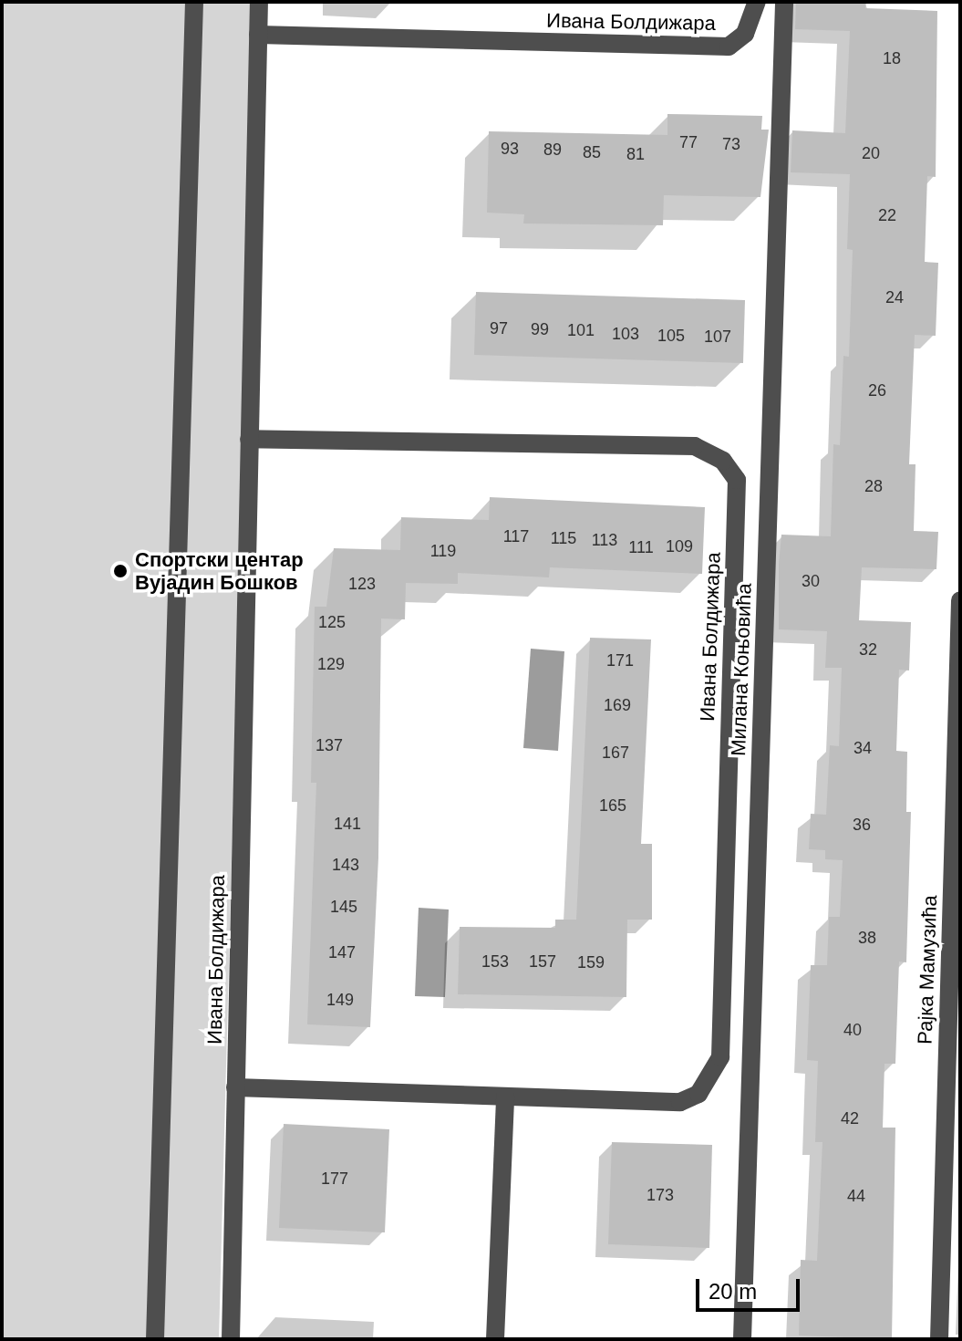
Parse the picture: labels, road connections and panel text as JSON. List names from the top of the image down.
{
  "streets": {
    "street": ["Ивана Болдижара", "Милана Коњовића", "Рајка Мамузића"]
  },
  "places": ["Спортски центар Вујадин Бошков"],
  "house_numbers": [
    "18",
    "77",
    "73",
    "93",
    "89",
    "85",
    "20",
    "81",
    "22",
    "24",
    "97",
    "99",
    "101",
    "103",
    "105",
    "107",
    "26",
    "28",
    "117",
    "115",
    "113",
    "109",
    "111",
    "119",
    "30",
    "123",
    "125",
    "32",
    "171",
    "129",
    "169",
    "137",
    "34",
    "167",
    "165",
    "141",
    "36",
    "143",
    "145",
    "38",
    "147",
    "153",
    "157",
    "159",
    "149",
    "40",
    "42",
    "177",
    "173",
    "44"
  ],
  "scale_bar": "20 m"
}
